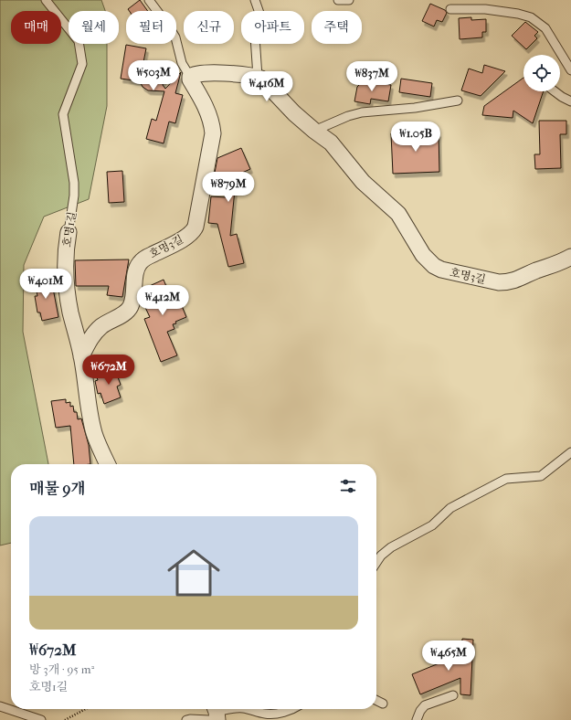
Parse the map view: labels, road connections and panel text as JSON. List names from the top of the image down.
{
  "streets": {
    "street": ["호명1길", "호명3길"]
  },
  "crossings": [
    ["호명1길", "호명3길"]
  ],
  "page": {
    "chip": [
      "매매",
      "월세",
      "필터",
      "신규",
      "아파트",
      "주택"
    ],
    "price": [
      "₩503M",
      "₩837M",
      "₩416M",
      "₩1.05B",
      "₩879M",
      "₩401M",
      "₩412M",
      "₩672M",
      "₩465M"
    ],
    "heading": "매물 9개",
    "list": [
      {
        "name": "₩672M",
        "note": "방 3개 · 95 m² · 호명1길"
      }
    ]
  }
}
